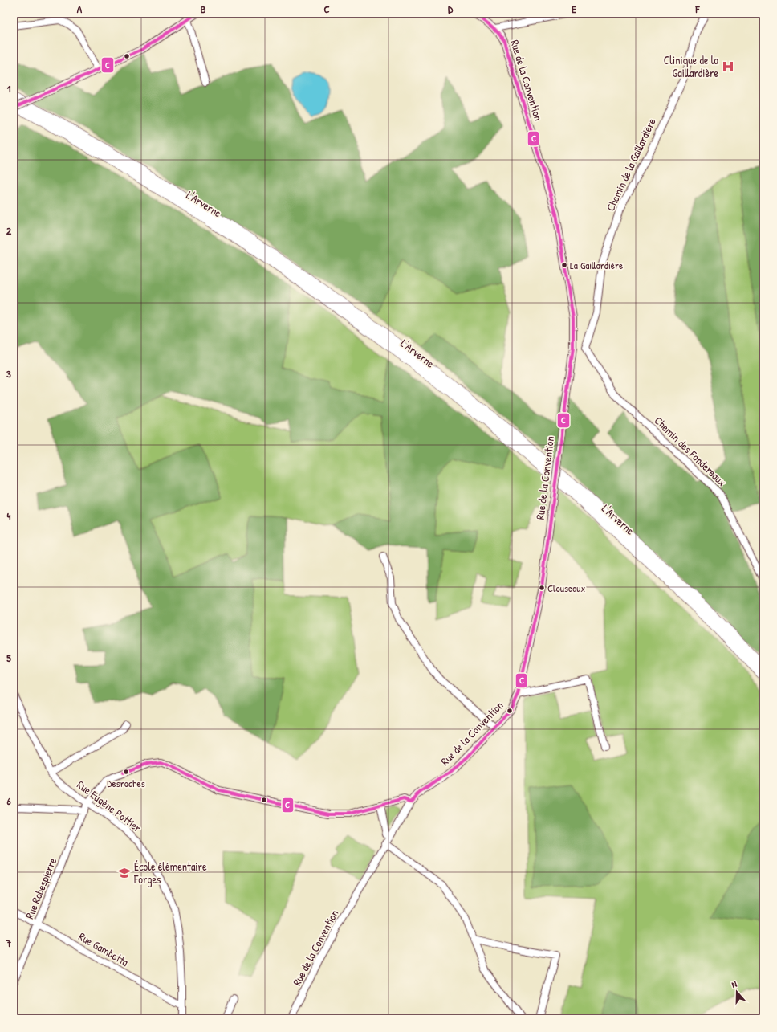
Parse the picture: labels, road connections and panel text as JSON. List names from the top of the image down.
{
  "streets": {
    "highway": ["L'Arverne"],
    "street": [
      "Rue de la Convention",
      "Chemin de la Gaillardière",
      "Chemin des Fondereaux",
      "Rue Eugène Pottier",
      "Rue Robespierre",
      "Rue Gambetta"
    ]
  },
  "crossings": [
    ["Rue de la Convention", "Rue Robespierre"],
    ["Chemin de la Gaillardière", "Chemin des Fondereaux"],
    ["Rue Eugène Pottier", "Rue Robespierre"],
    ["Rue Eugène Pottier", "Rue Gambetta"],
    ["Rue Robespierre", "Rue Gambetta"]
  ],
  "places": {
    "hospital": ["Clinique de la Gaillardière"],
    "other": ["La Gaillardière", "Clouseaux", "Desroches"],
    "school or university": ["École élémentaire Forges"]
  },
  "lines": ["transit line C"],
  "north": "top",
  "grid": {
    "columns": [
      "A",
      "B",
      "C",
      "D",
      "E",
      "F"
    ],
    "rows": [
      "1",
      "2",
      "3",
      "4",
      "5",
      "6",
      "7"
    ]
  }
}
